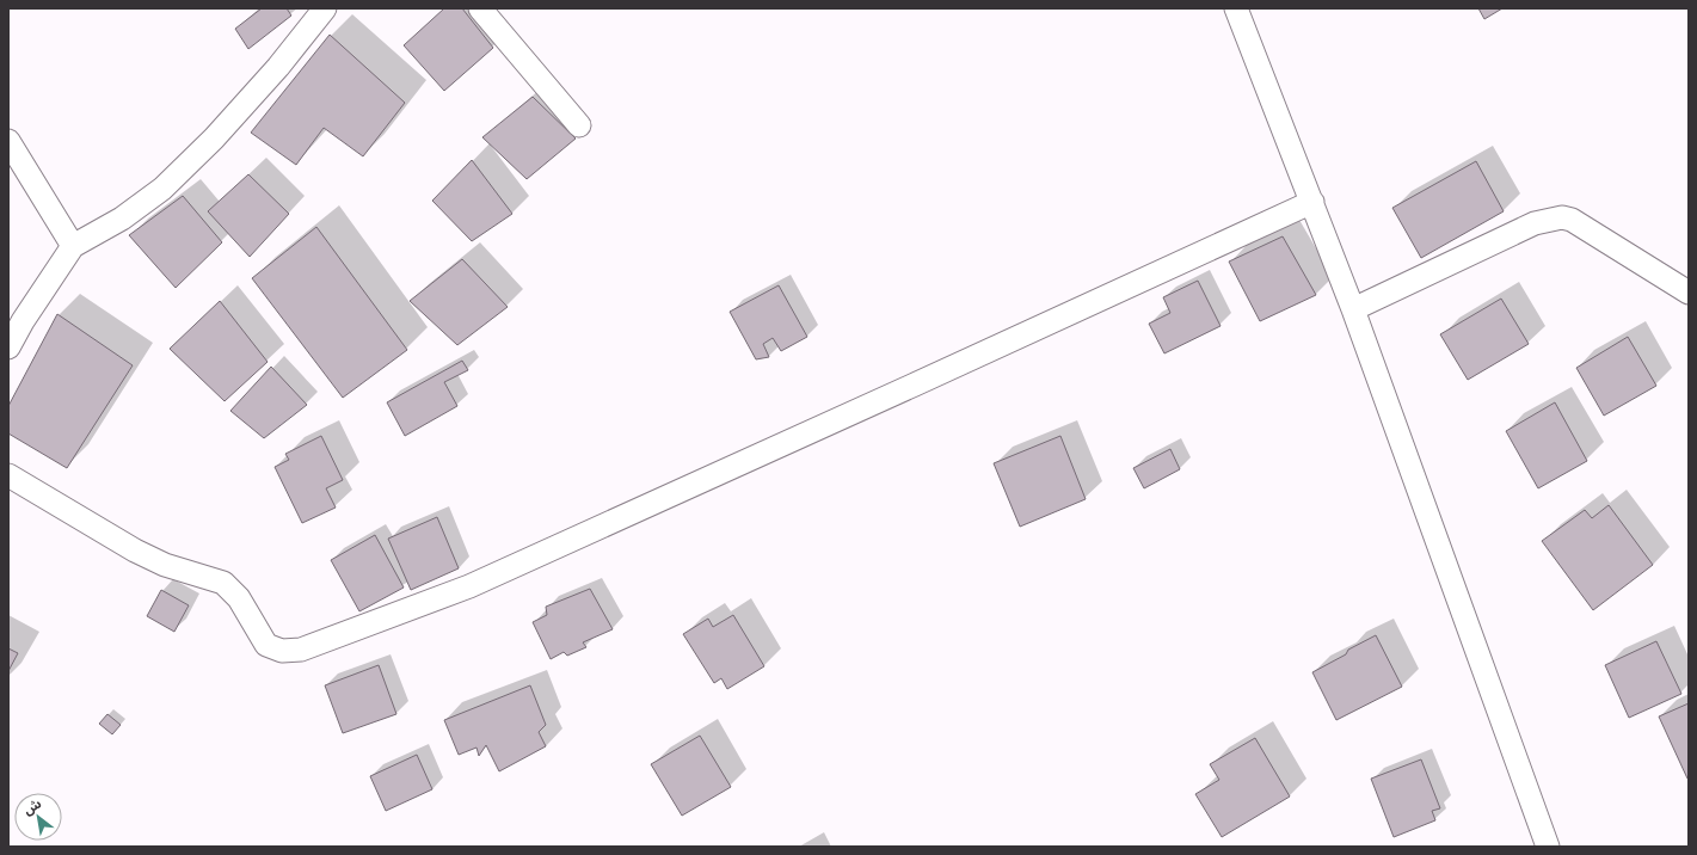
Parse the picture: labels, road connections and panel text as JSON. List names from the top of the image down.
{
  "north": "top left"
}
